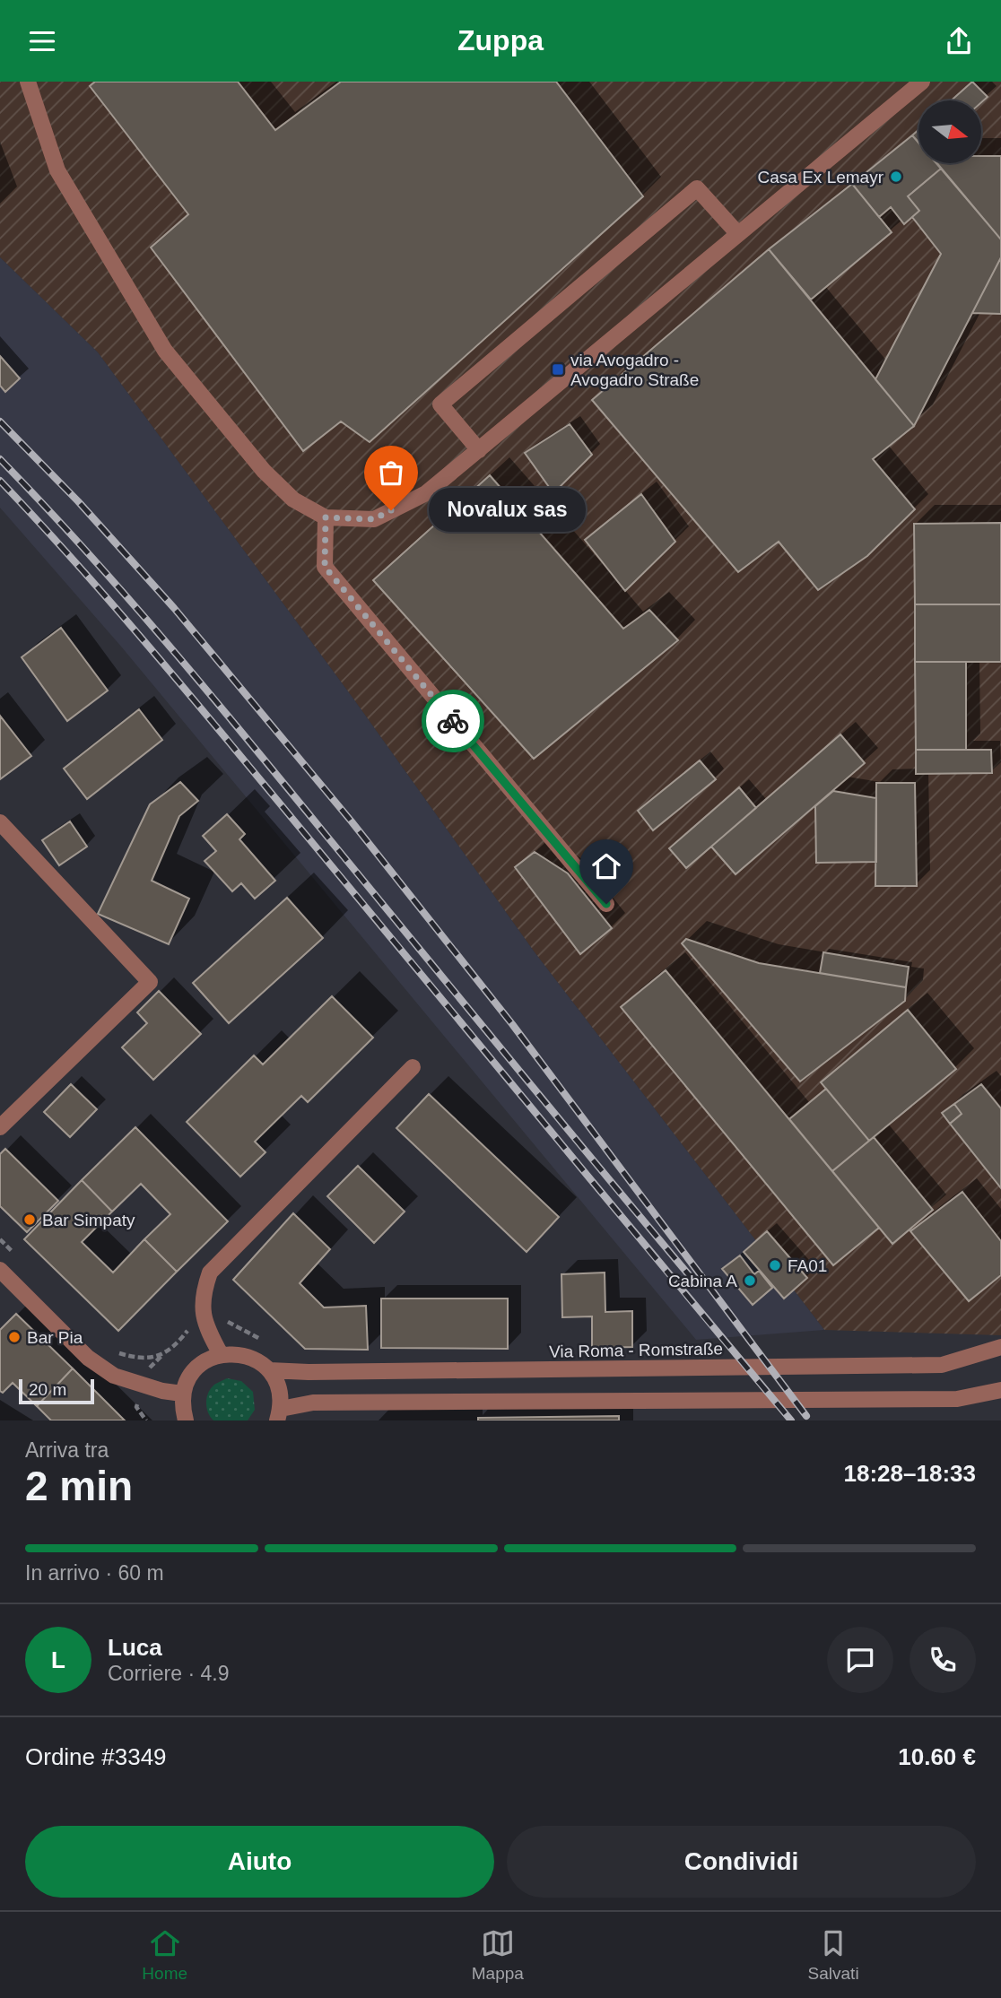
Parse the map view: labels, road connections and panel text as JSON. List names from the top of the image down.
{
  "streets": {
    "street": ["Via Roma - Romstraße"]
  },
  "places": {
    "other": [
      "Casa Ex Lemayr",
      "Novalux sas",
      "Bar Simpaty",
      "FA01",
      "Cabina A",
      "Bar Pia"
    ],
    "transit": ["via Avogadro - Avogadro Straße"]
  },
  "scale_bar": "20 m",
  "north": "right",
  "page": {
    "header": "Zuppa",
    "bubble": "Novalux sas",
    "scale": "20 m",
    "heading": ["2 min", "Arriva tra", "18:28–18:33"],
    "panel": [
      "Luca",
      "Corriere · 4.9",
      "Ordine #3349",
      "10.60 €"
    ],
    "bar": "In arrivo · 60 m",
    "round": "L",
    "buttons": ["Aiuto", "Condividi"],
    "tabs": ["Home", "Mappa", "Salvati"]
  }
}
